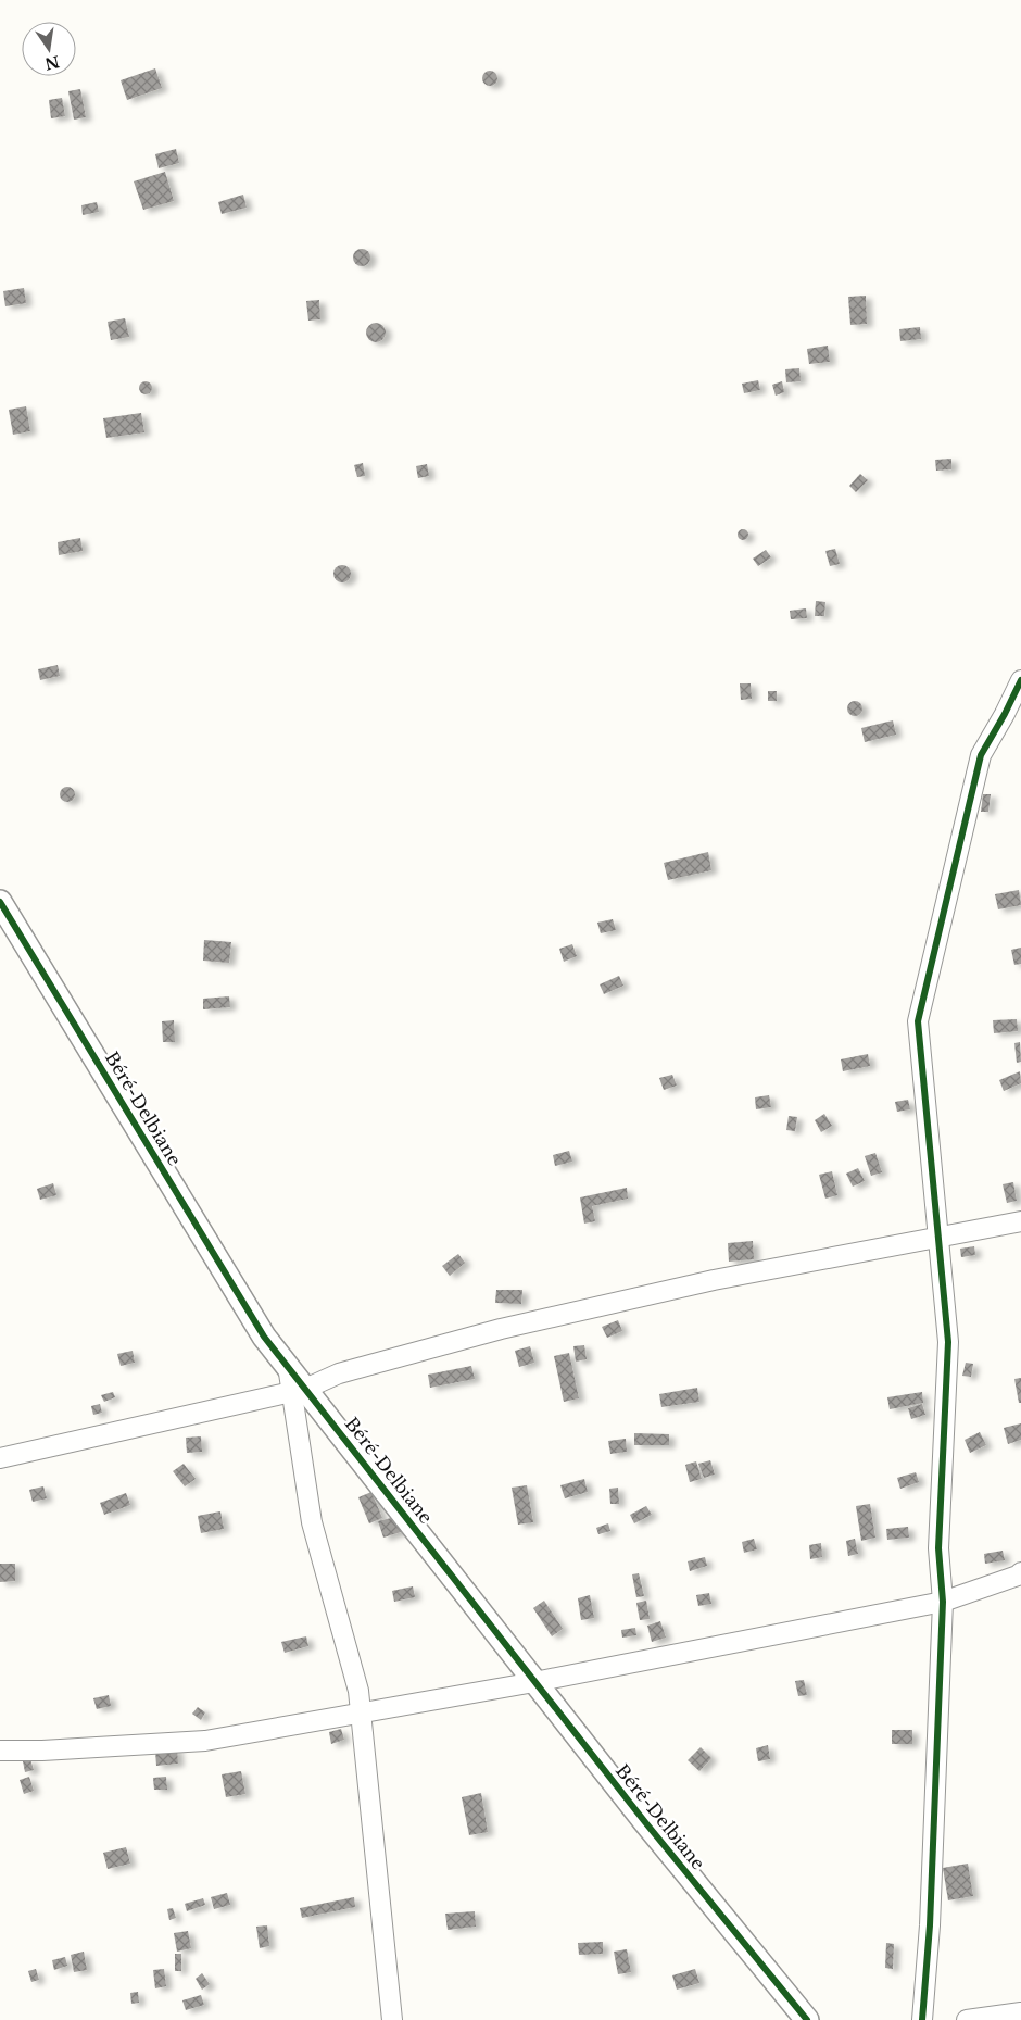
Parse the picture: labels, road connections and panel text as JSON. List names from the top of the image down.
{
  "streets": {
    "street": ["Béré-Delbiane"]
  },
  "north": "bottom"
}
